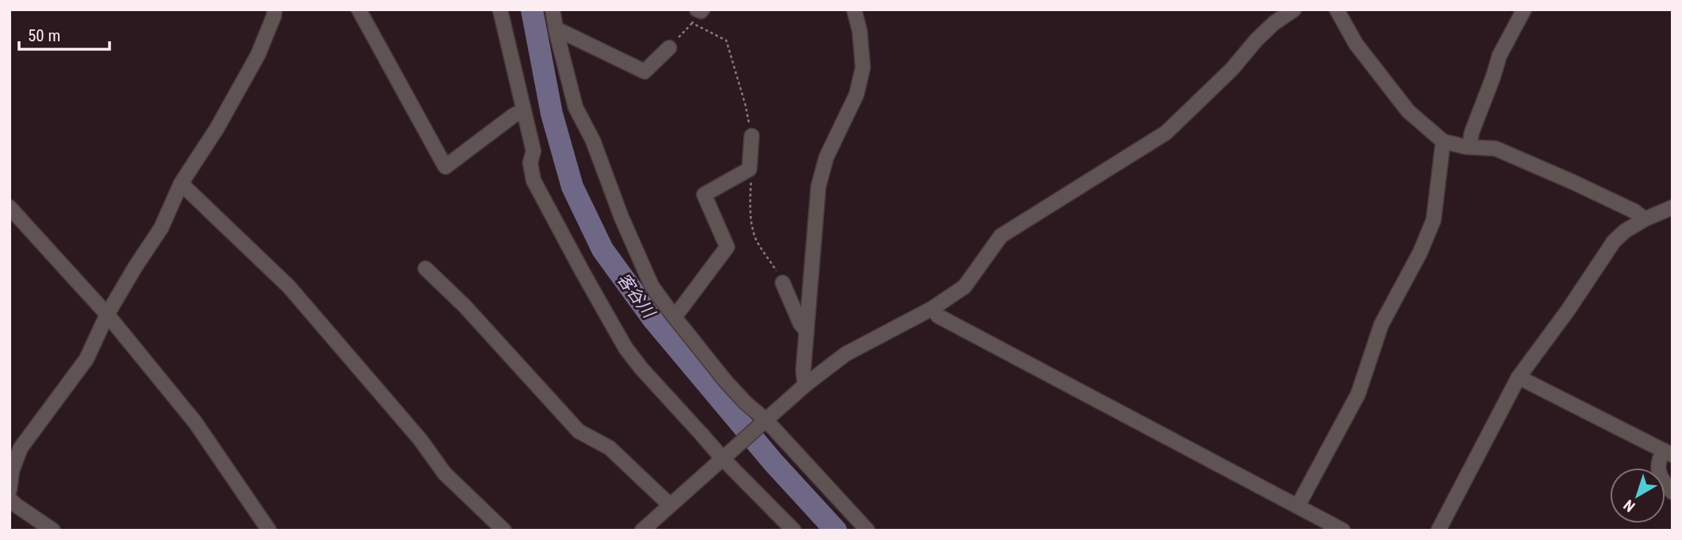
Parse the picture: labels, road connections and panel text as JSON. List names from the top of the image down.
{
  "water": ["客谷川"],
  "scale_bar": "50 m",
  "north": "bottom left"
}
